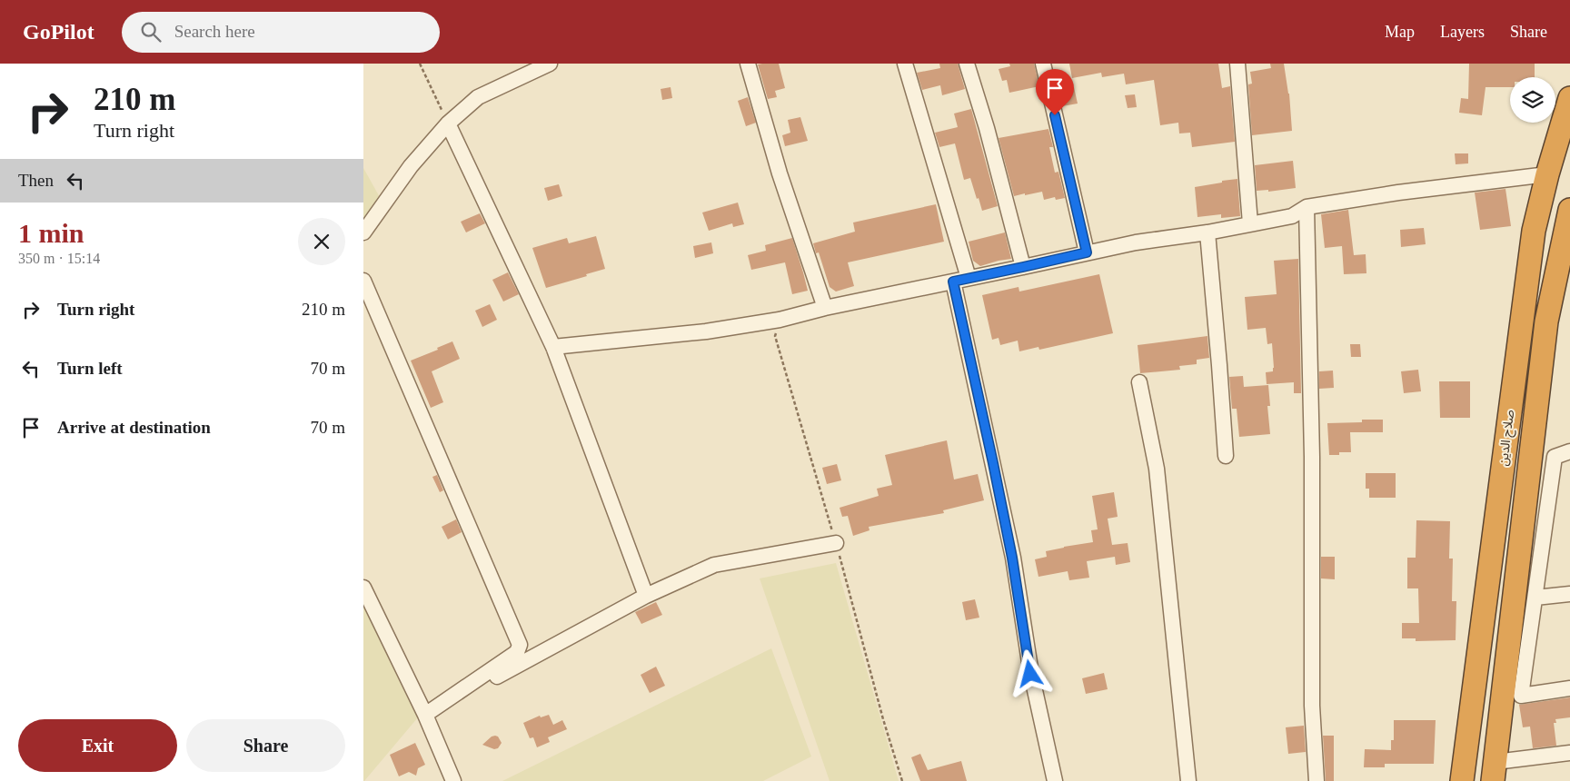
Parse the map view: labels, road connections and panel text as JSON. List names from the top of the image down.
{
  "streets": {
    "highway": ["صلاح الدين"]
  },
  "page": {
    "header": "GoPilot",
    "search": "Search here",
    "nav": ["Map", "Layers", "Share"],
    "turn": ["210 m", "Turn right"],
    "then": "Then",
    "heading": ["1 min", "350 m · 15:14"],
    "list": [
      {
        "name": "Turn right",
        "value": "210 m"
      },
      {
        "name": "Turn left",
        "value": "70 m"
      },
      {
        "name": "Arrive at destination",
        "value": "70 m"
      }
    ],
    "buttons": ["Exit", "Share"]
  }
}
